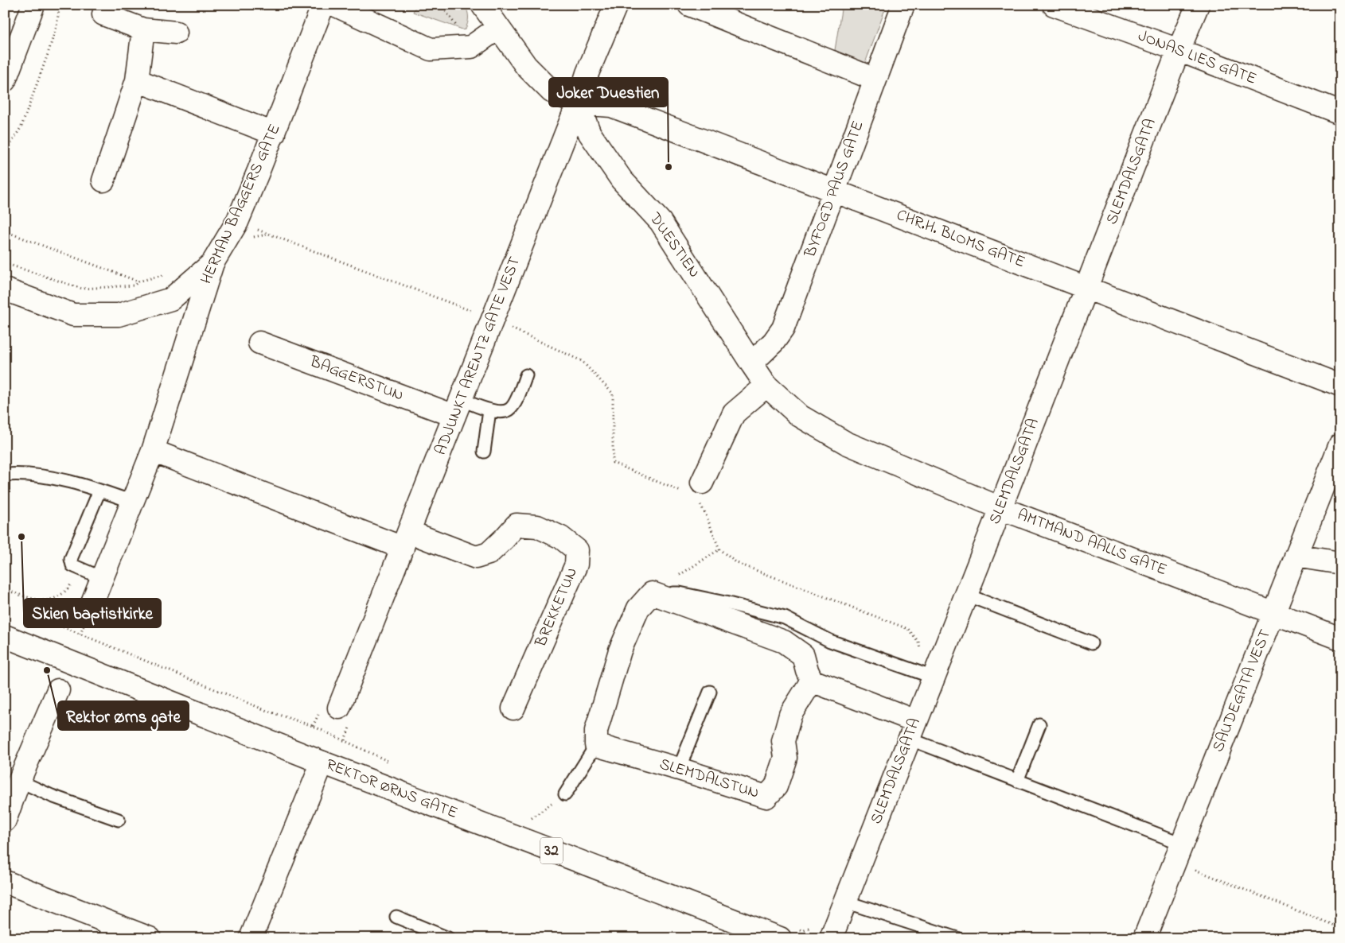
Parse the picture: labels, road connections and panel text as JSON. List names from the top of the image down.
{
  "streets": {
    "street": [
      "JONAS LIES GATE",
      "SLEMDALSGATA",
      "BYFOGD PAUS GATE",
      "HERMAN BAGGERS GATE",
      "CHR.H. BLOMS GATE",
      "DUESTIEN",
      "ADJUNKT ARENTZ GATE VEST",
      "BAGGERSTUN",
      "AMTMAND AALLS GATE",
      "BREKKETUN",
      "SAUDEGATA VEST",
      "SLEMDALSTUN",
      "REKTOR ØRNS GATE",
      "32"
    ]
  },
  "crossings": [
    ["JONAS LIES GATE", "SLEMDALSGATA"],
    ["SLEMDALSGATA", "CHR.H. BLOMS GATE"],
    ["SLEMDALSGATA", "AMTMAND AALLS GATE"],
    ["BYFOGD PAUS GATE", "CHR.H. BLOMS GATE"],
    ["BYFOGD PAUS GATE", "DUESTIEN"],
    ["CHR.H. BLOMS GATE", "DUESTIEN"],
    ["CHR.H. BLOMS GATE", "ADJUNKT ARENTZ GATE VEST"],
    ["DUESTIEN", "ADJUNKT ARENTZ GATE VEST"],
    ["DUESTIEN", "AMTMAND AALLS GATE"],
    ["ADJUNKT ARENTZ GATE VEST", "BAGGERSTUN"],
    ["ADJUNKT ARENTZ GATE VEST", "BREKKETUN"],
    ["AMTMAND AALLS GATE", "SAUDEGATA VEST"]
  ],
  "places": ["Joker Duestien", "Skien baptistkirke", "Rektor Ørns gate"]
}
